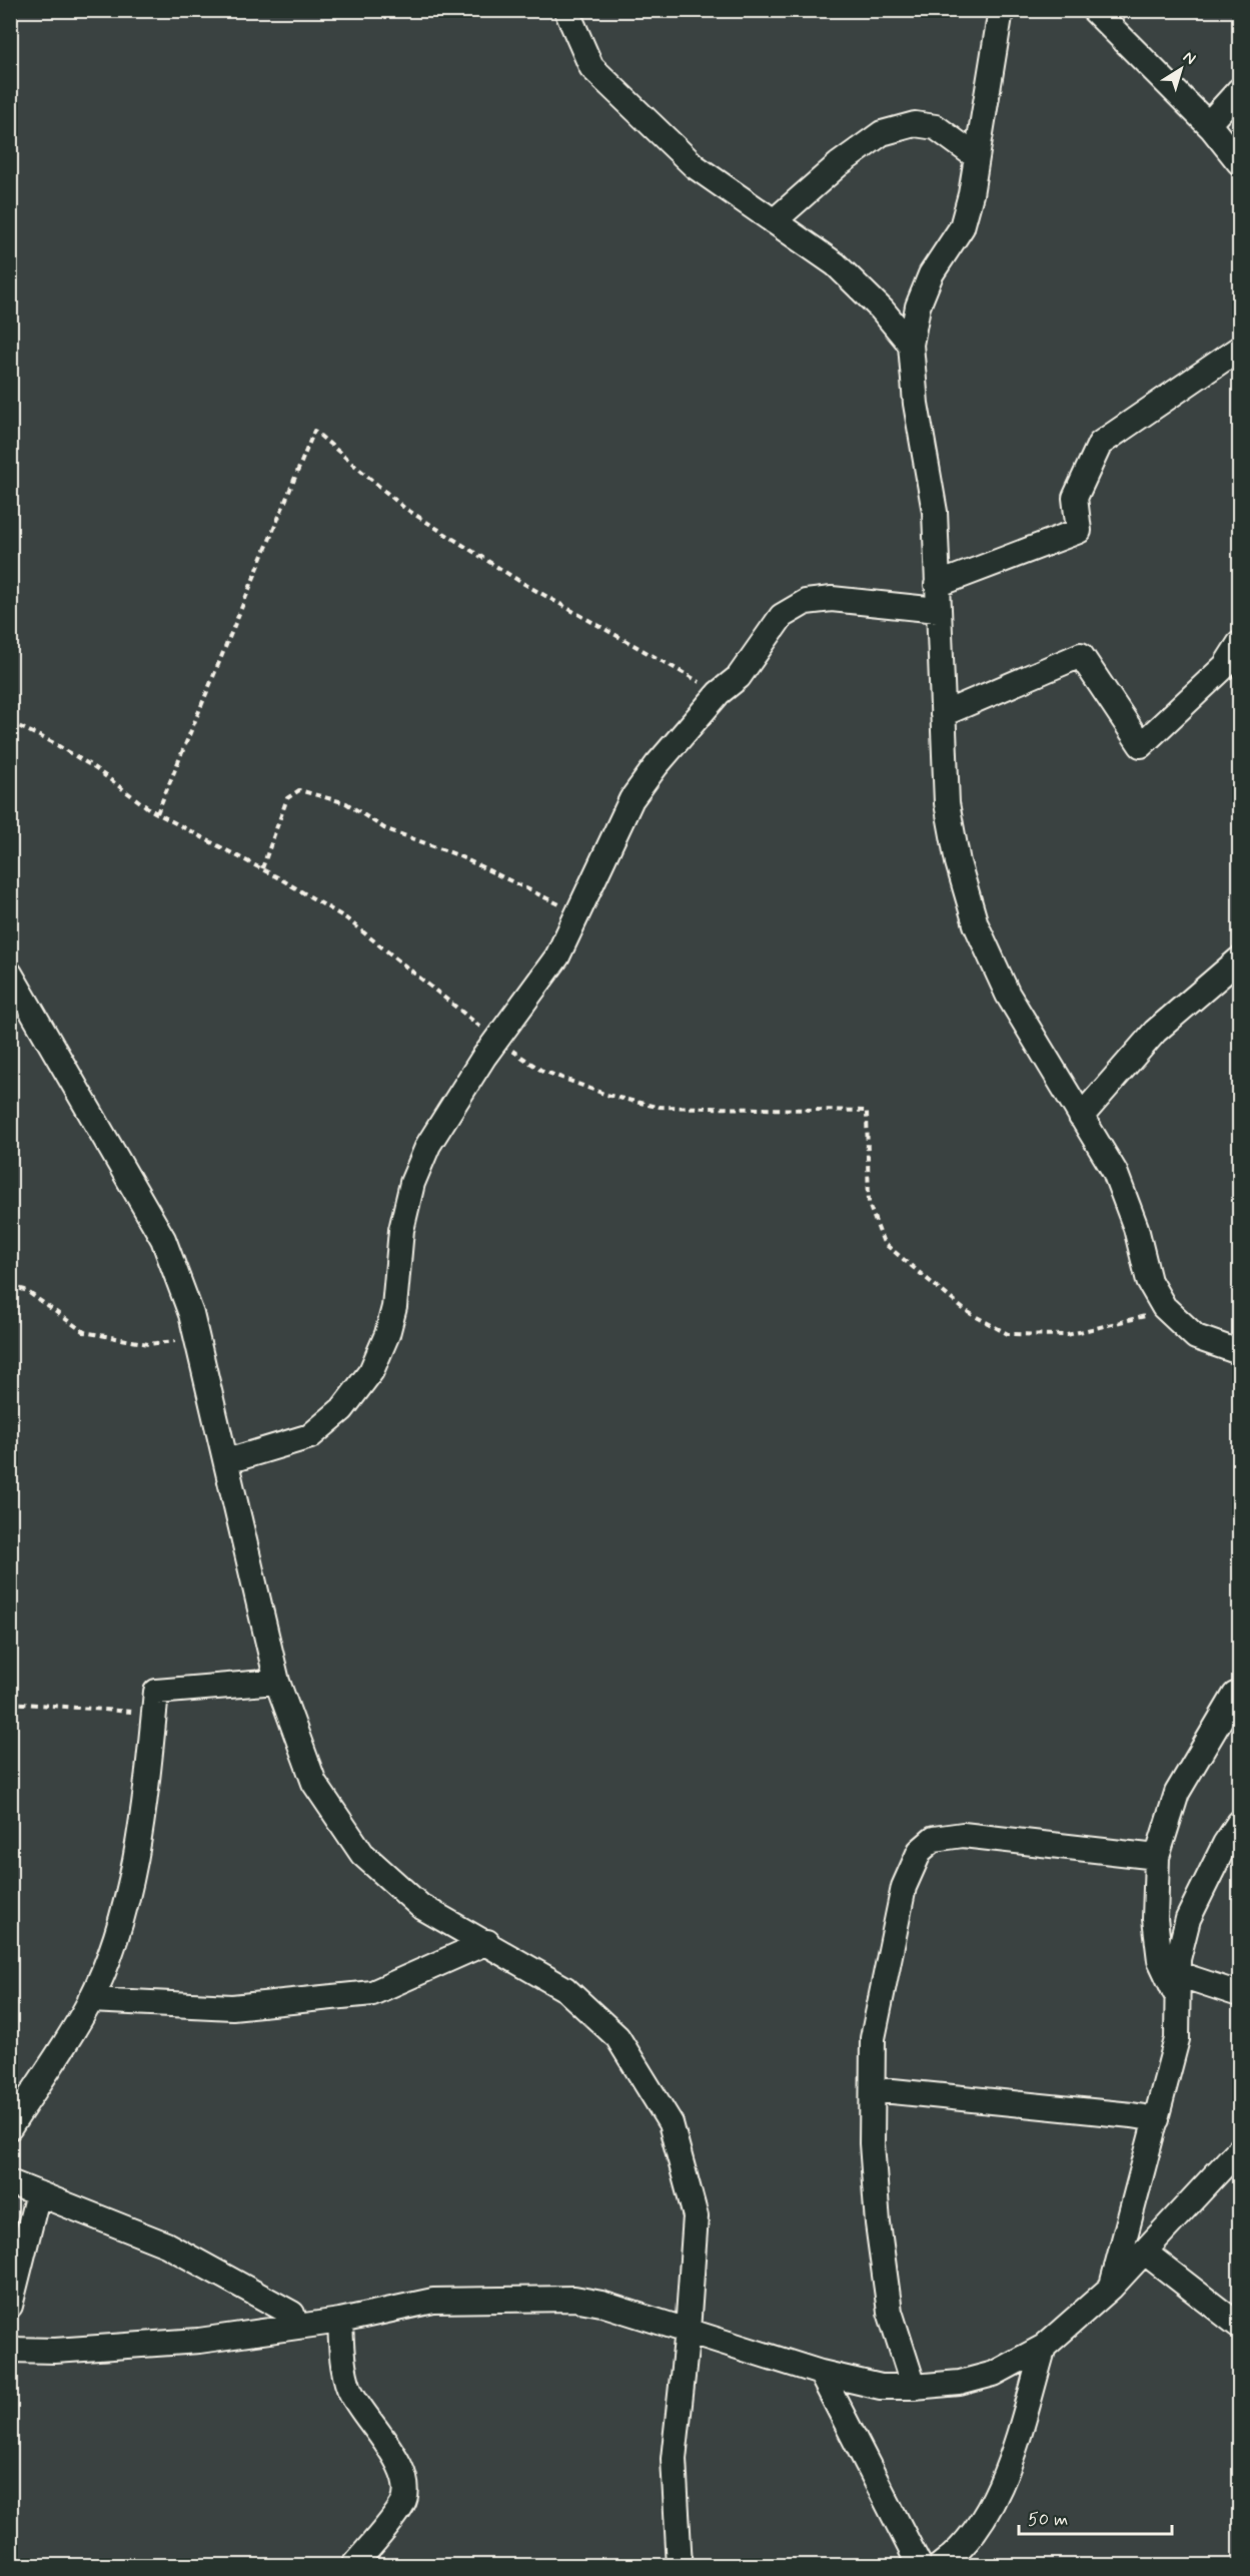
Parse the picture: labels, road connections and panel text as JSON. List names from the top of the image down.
{
  "scale_bar": "50 m",
  "north": "top right"
}
